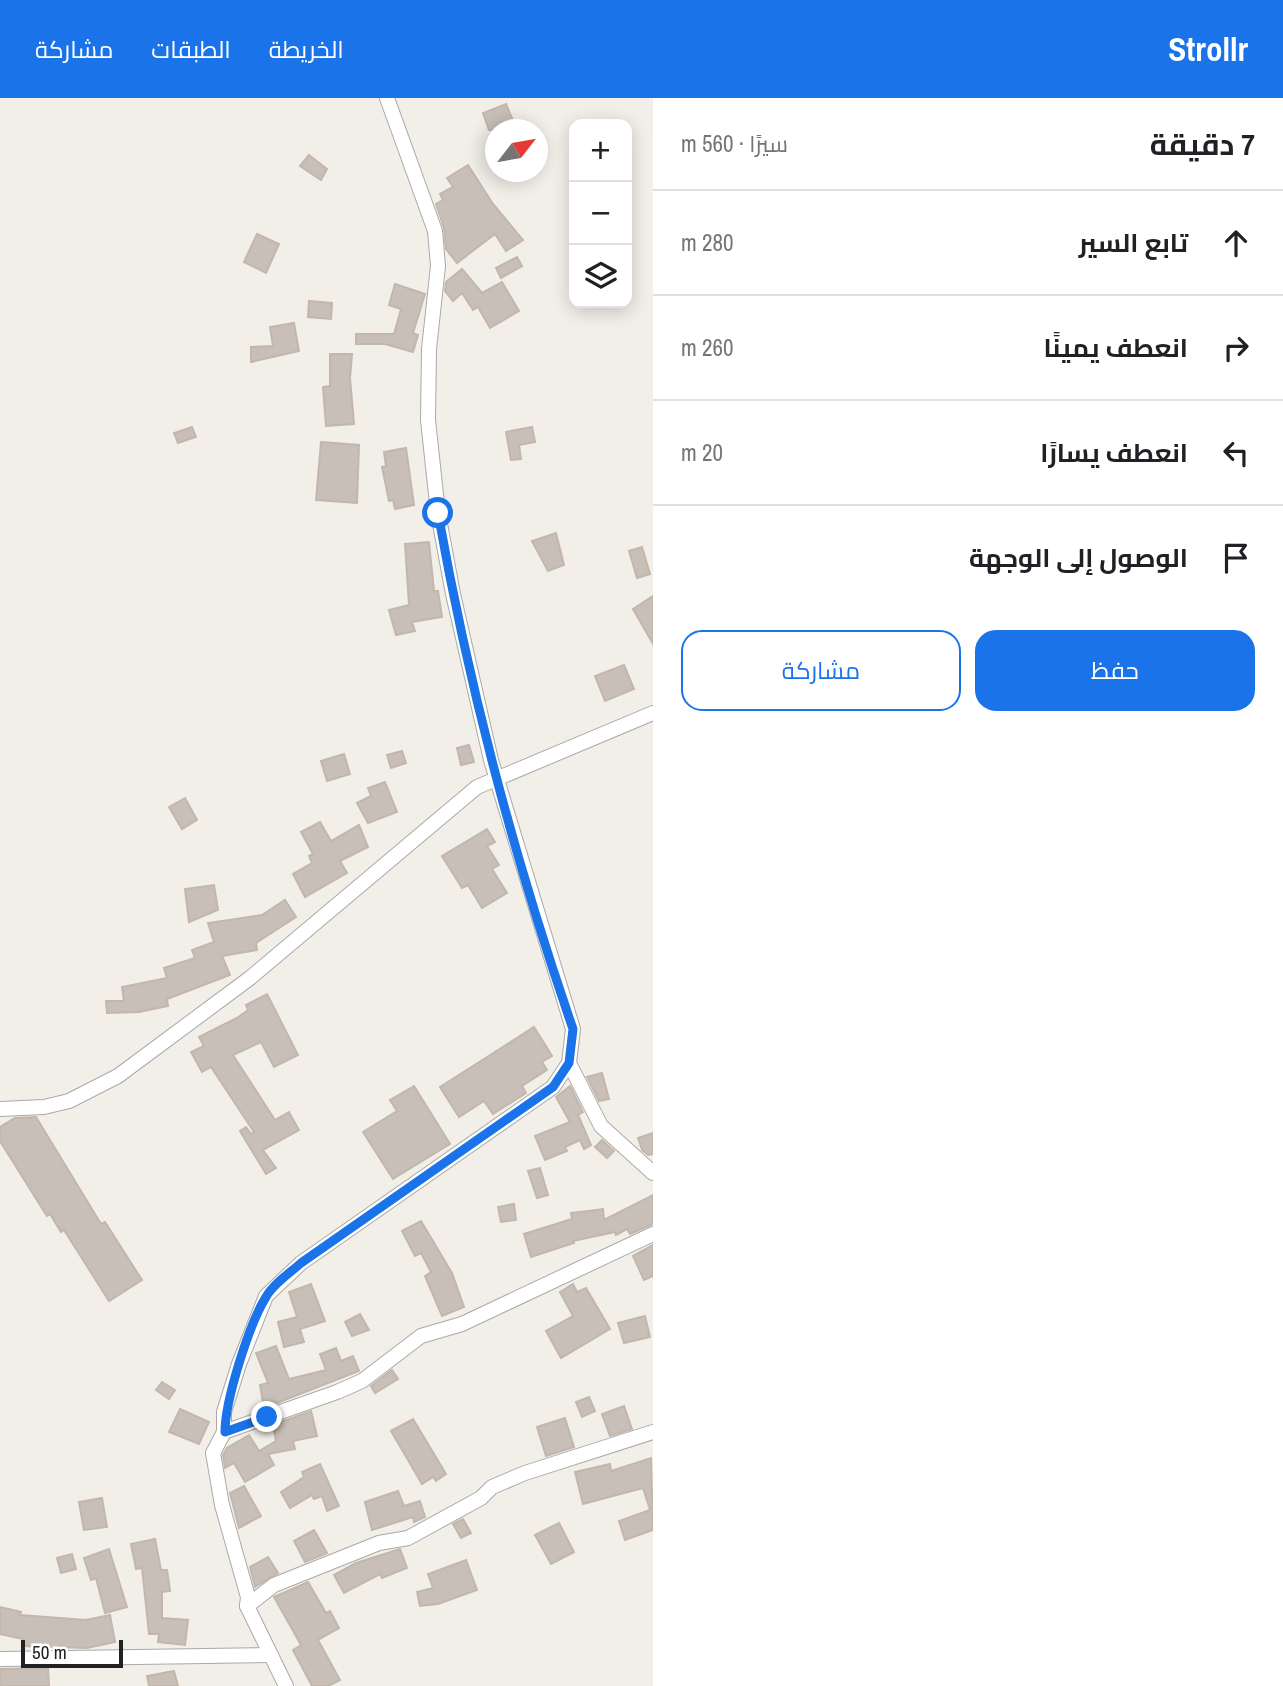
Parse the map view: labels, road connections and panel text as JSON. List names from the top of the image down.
{
  "scale_bar": "50 m",
  "north": "top right",
  "page": {
    "header": "Strollr",
    "nav": ["الخريطة", "الطبقات", "مشاركة"],
    "heading": ["7 دقيقة", "سيرًا · 560 m"],
    "map_buttons": ["+", "−"],
    "list": [
      ["تابع السير", "280 m"],
      ["انعطف يمينًا", "260 m"],
      ["انعطف يسارًا", "20 m"],
      "الوصول إلى الوجهة"
    ],
    "buttons": ["حفظ", "مشاركة"],
    "scale": "50 m"
  }
}
